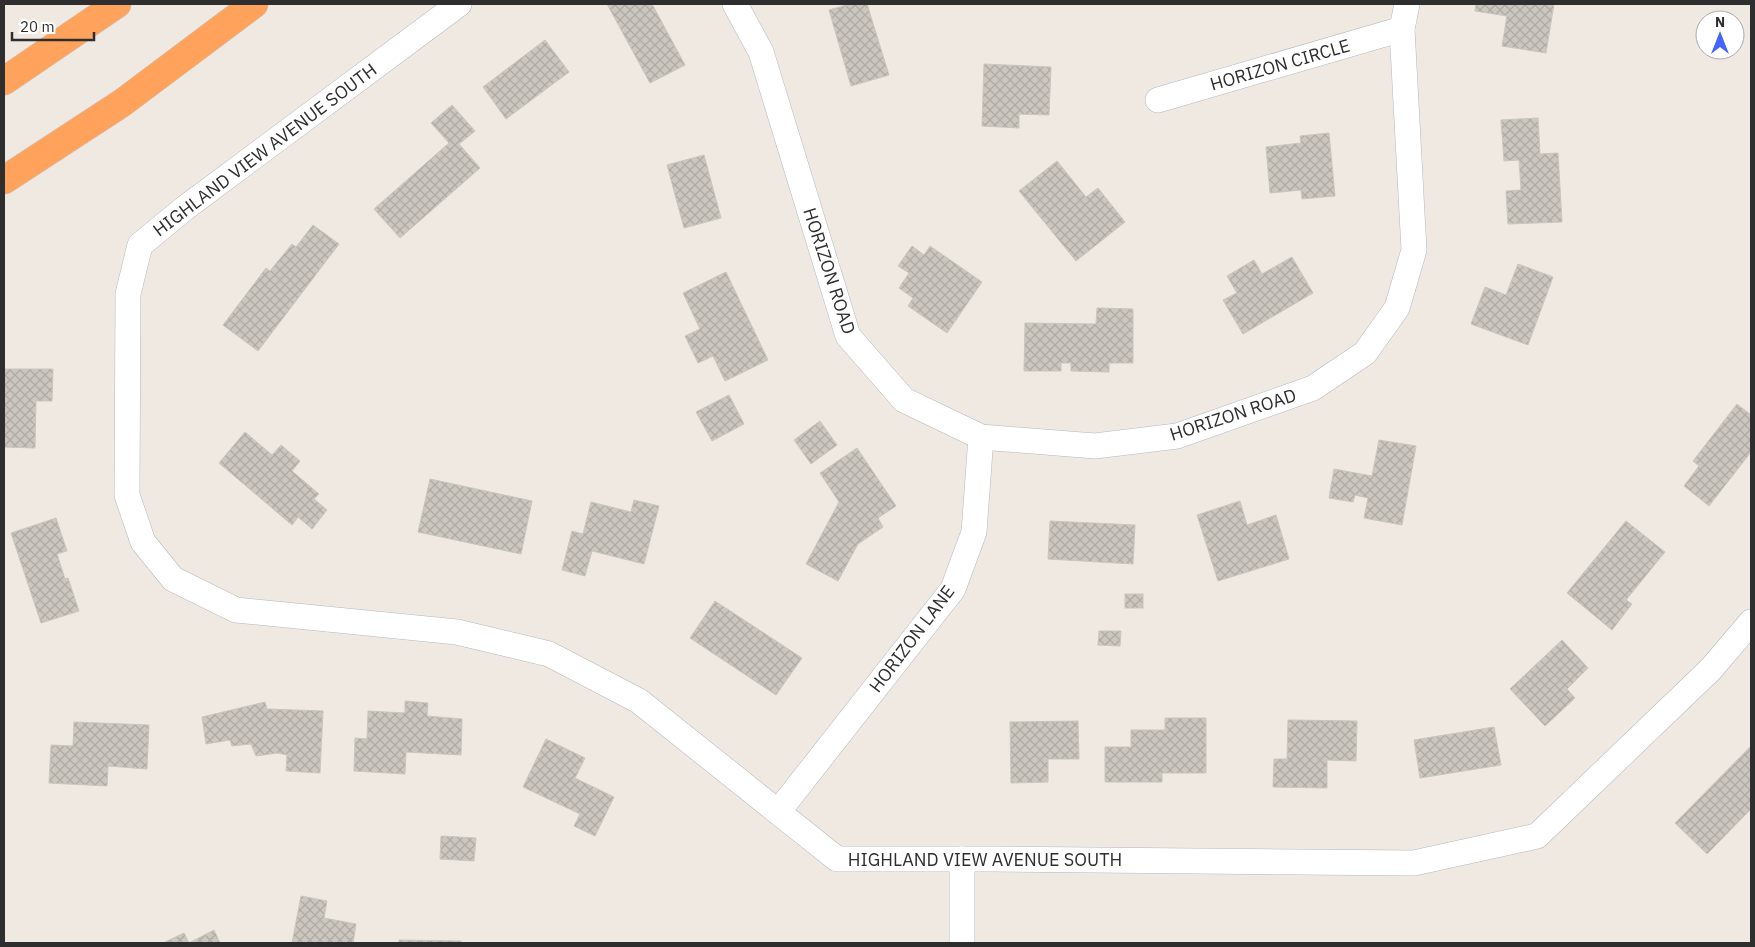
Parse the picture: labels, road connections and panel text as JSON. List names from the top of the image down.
{
  "streets": {
    "street": [
      "HORIZON CIRCLE",
      "HIGHLAND VIEW AVENUE SOUTH",
      "HORIZON ROAD",
      "HORIZON LANE"
    ]
  },
  "crossings": [
    ["HORIZON CIRCLE", "HORIZON ROAD"],
    ["HIGHLAND VIEW AVENUE SOUTH", "HORIZON LANE"],
    ["HORIZON ROAD", "HORIZON LANE"]
  ],
  "scale_bar": "20 m",
  "north": "top"
}
